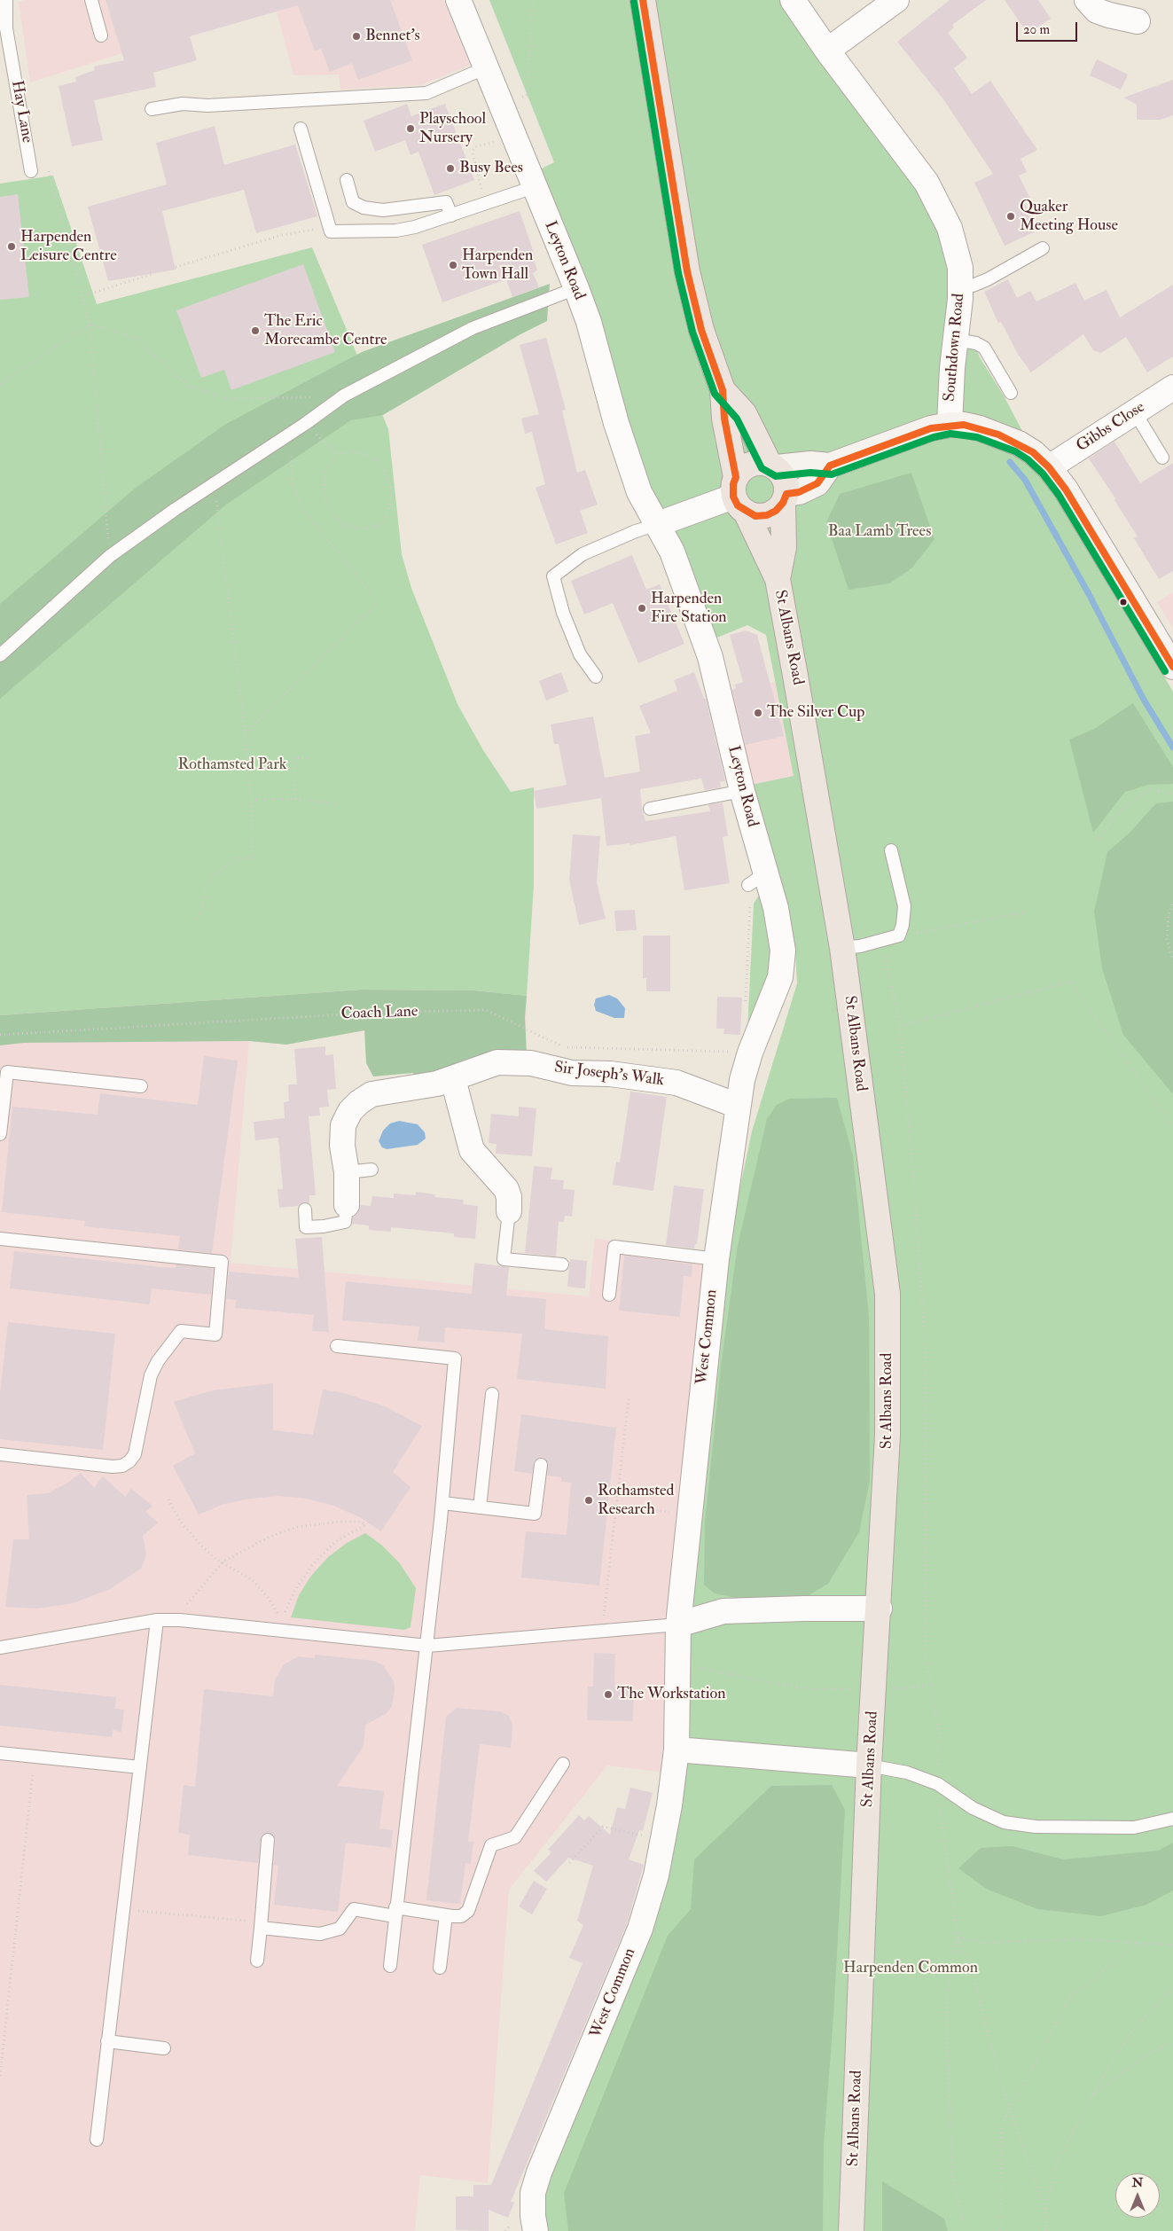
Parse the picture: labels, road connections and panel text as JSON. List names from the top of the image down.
{
  "streets": {
    "main road": ["St Albans Road"],
    "street": [
      "Leyton Road",
      "Southdown Road",
      "Gibbs Close",
      "Sir Joseph's Walk",
      "West Common"
    ],
    "lane": ["Hay Lane"],
    "path": ["Coach Lane"]
  },
  "crossings": [
    ["Leyton Road", "Coach Lane"],
    ["Leyton Road", "West Common"],
    ["Southdown Road", "Gibbs Close"],
    ["Coach Lane", "West Common"],
    ["Sir Joseph's Walk", "West Common"]
  ],
  "parks": ["Baa Lamb Trees", "Rothamsted Park", "Harpenden Common"],
  "places": [
    "Bennet's",
    "Playschool Nursery",
    "Busy Bees",
    "Quaker Meeting House",
    "Harpenden Leisure Centre",
    "Harpenden Town Hall",
    "The Eric Morecambe Centre",
    "Harpenden Fire Station",
    "The Silver Cup",
    "Rothamsted Research",
    "The Workstation"
  ],
  "scale_bar": "20 m",
  "north": "top"
}
